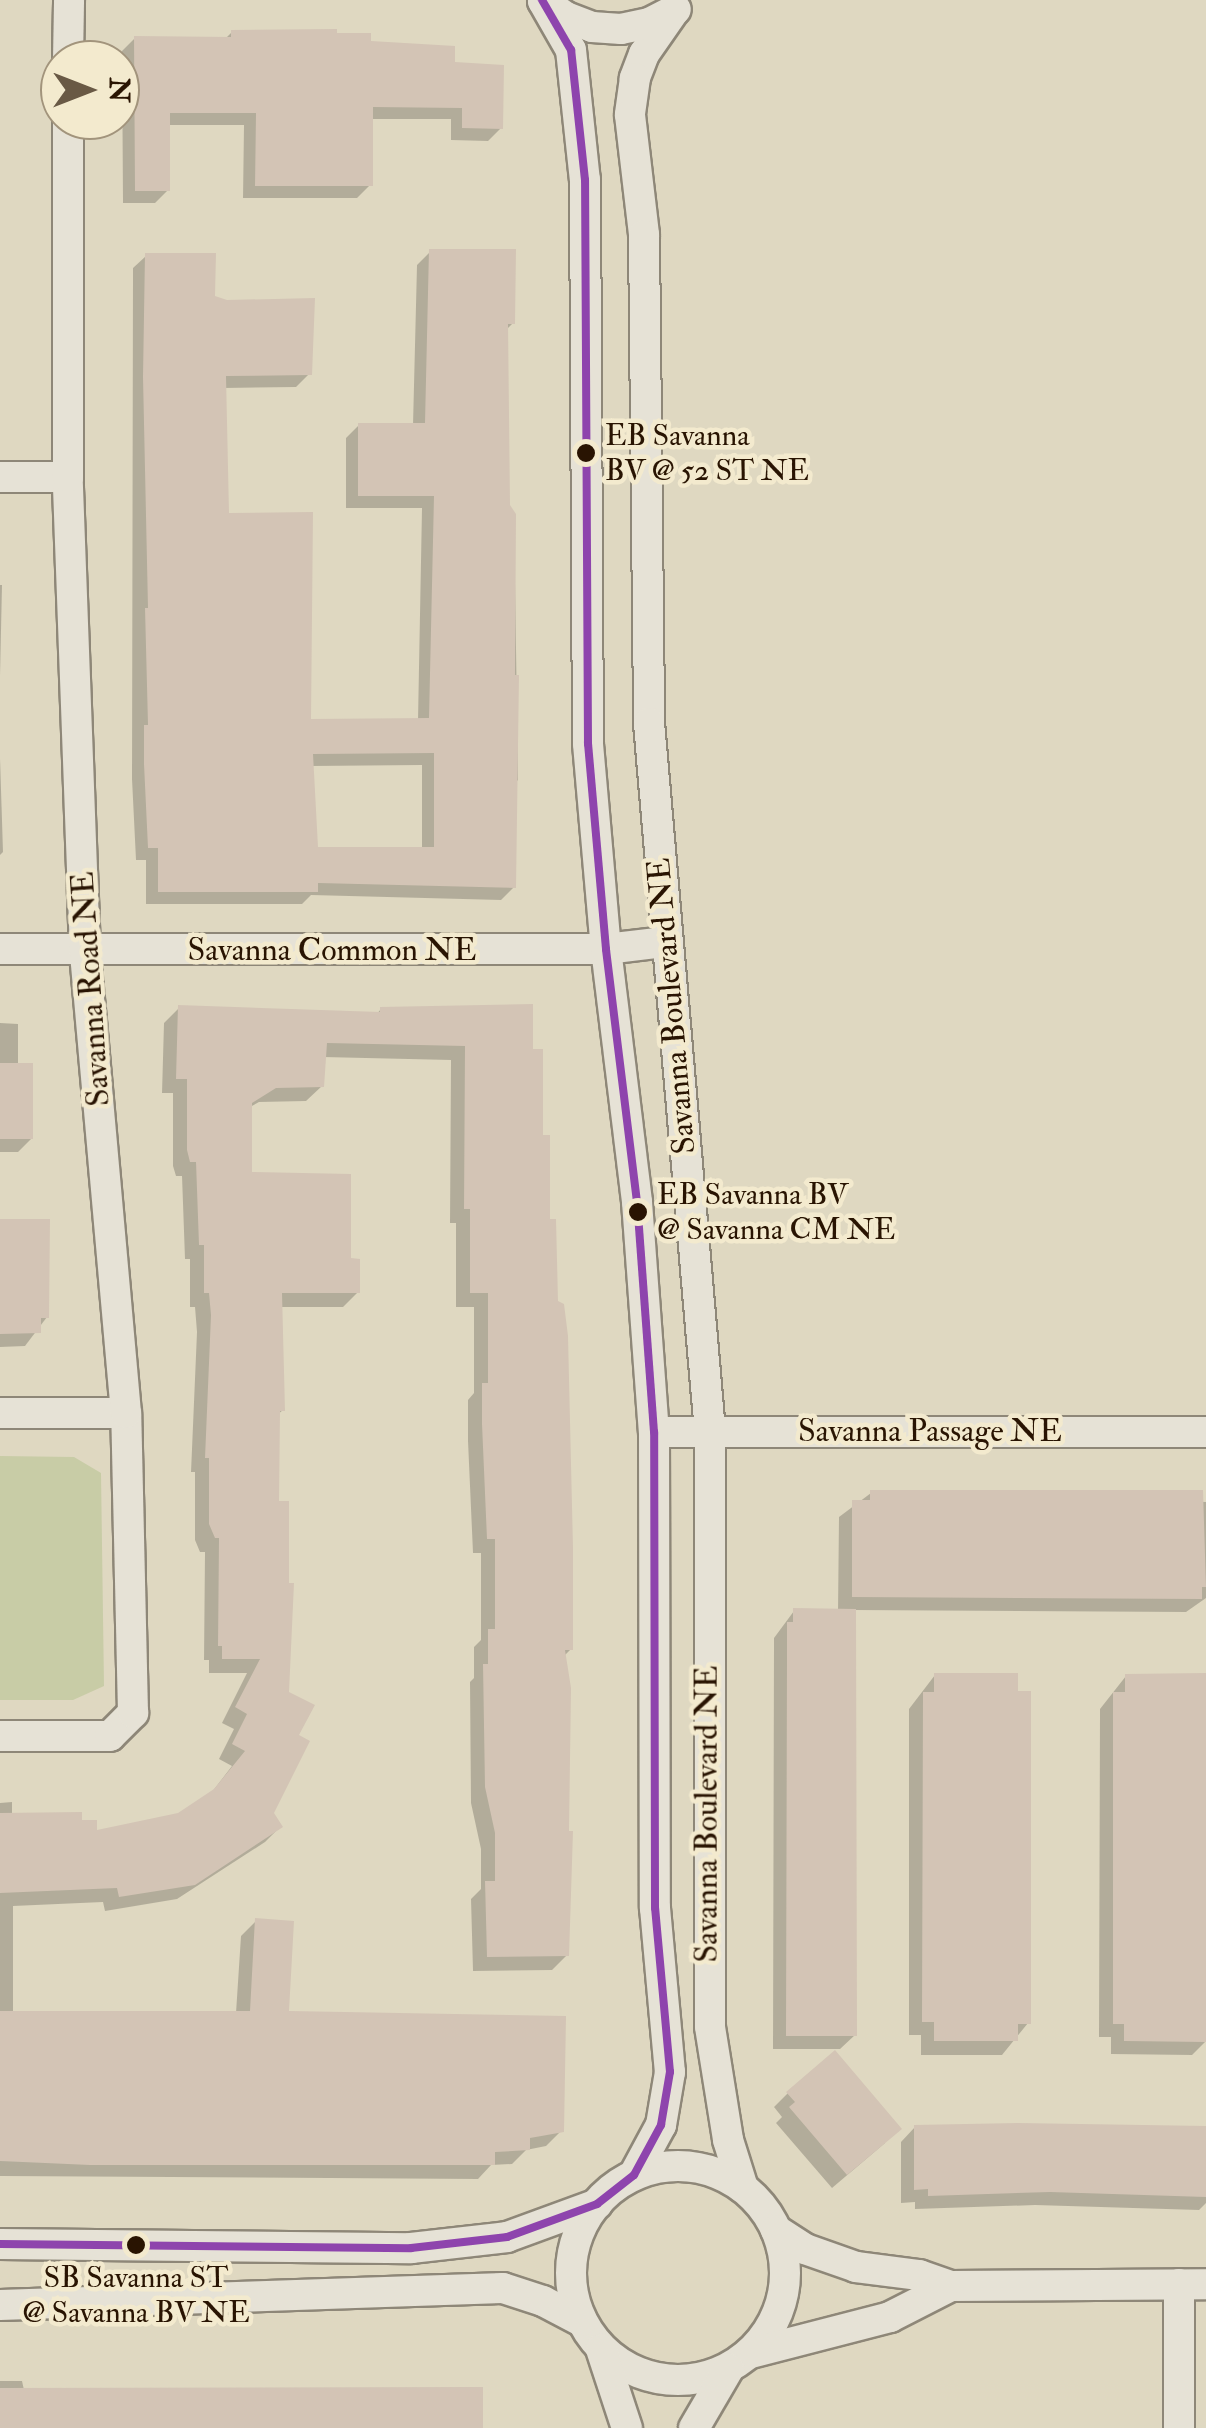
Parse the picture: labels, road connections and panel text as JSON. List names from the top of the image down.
{
  "streets": {
    "street": [
      "Savanna Common NE",
      "Savanna Road NE",
      "Savanna Boulevard NE",
      "Savanna Passage NE"
    ]
  },
  "crossings": [
    ["Savanna Common NE", "Savanna Road NE"],
    ["Savanna Common NE", "Savanna Boulevard NE"],
    ["Savanna Boulevard NE", "Savanna Passage NE"]
  ],
  "places": ["EB Savanna BV @ 52 ST NE", "EB Savanna BV @ Savanna CM NE", "SB Savanna ST @ Savanna BV NE"],
  "north": "right"
}
